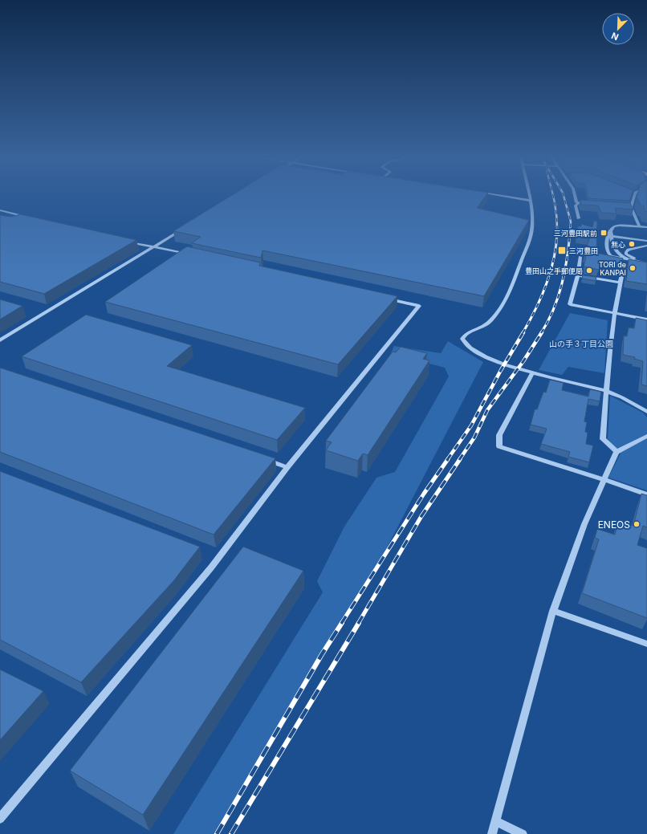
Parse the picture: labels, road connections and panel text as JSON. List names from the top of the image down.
{
  "parks": ["山の手３丁目公園"],
  "places": {
    "transit": ["三河豊田駅前", "三河豊田"],
    "other": [
      "無心",
      "TORI de KANPAI",
      "豊田山之手郵便局",
      "ENEOS"
    ]
  },
  "north": "bottom left"
}
